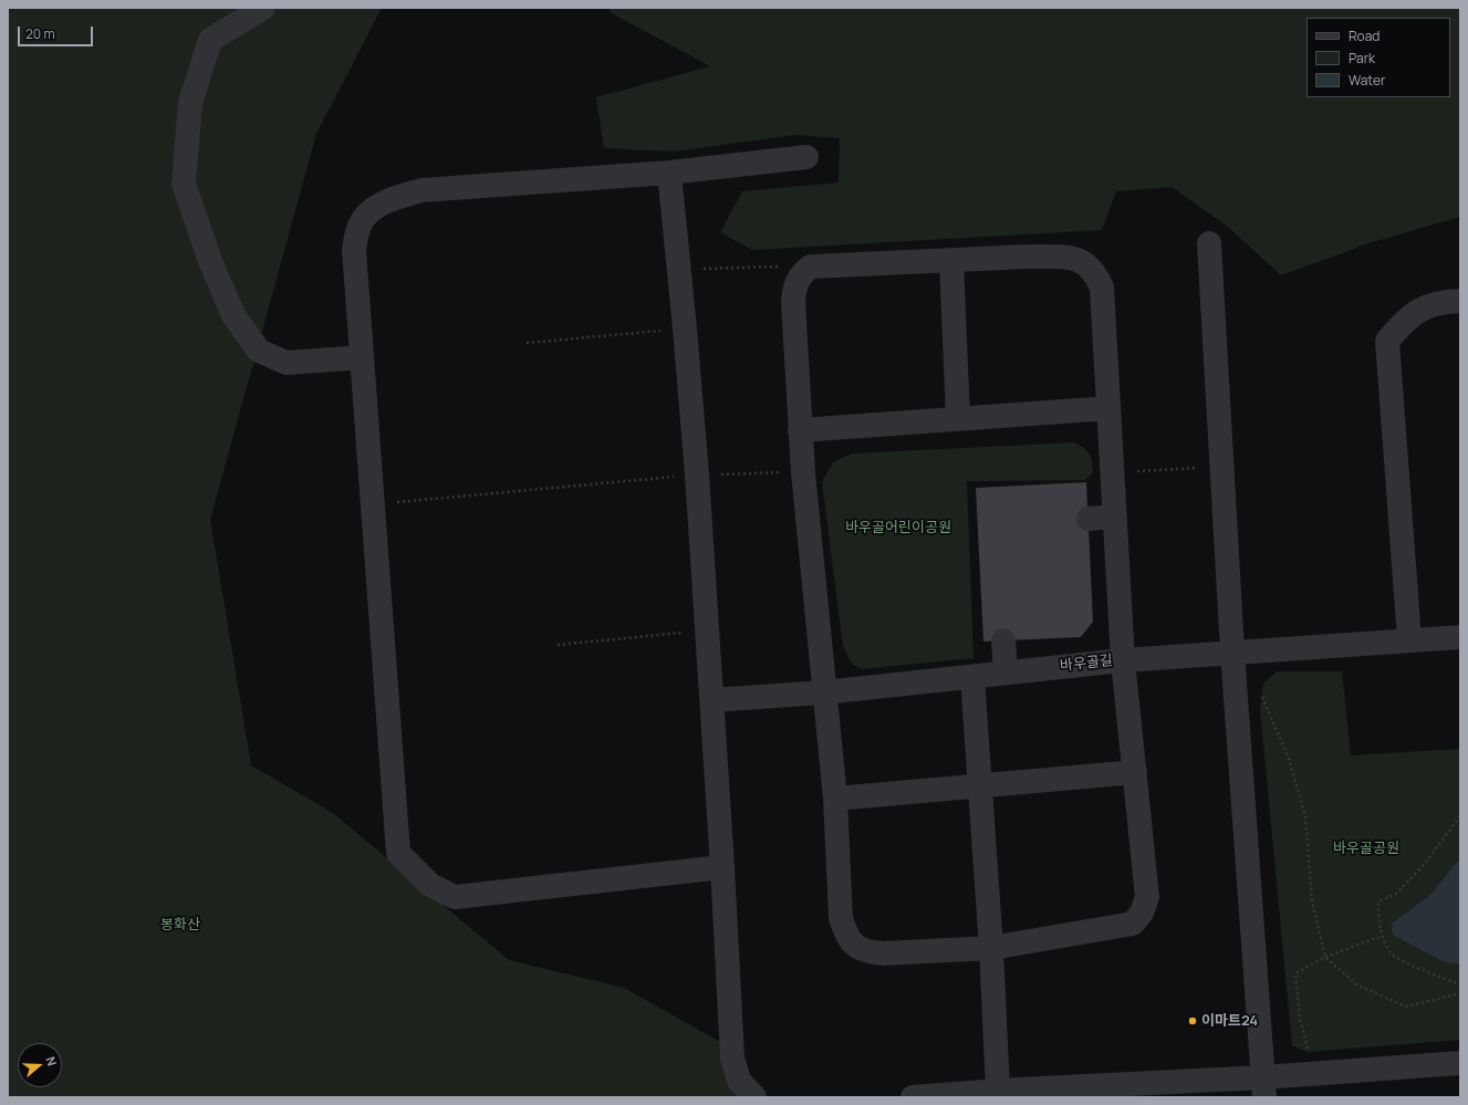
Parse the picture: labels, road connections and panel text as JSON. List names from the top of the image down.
{
  "streets": {
    "street": ["바우골길"]
  },
  "parks": ["바우골어린이공원", "바우골공원", "봉화산"],
  "places": ["이마트24"],
  "legend": ["Road", "Park", "Water"],
  "scale_bar": "20 m",
  "north": "right"
}
